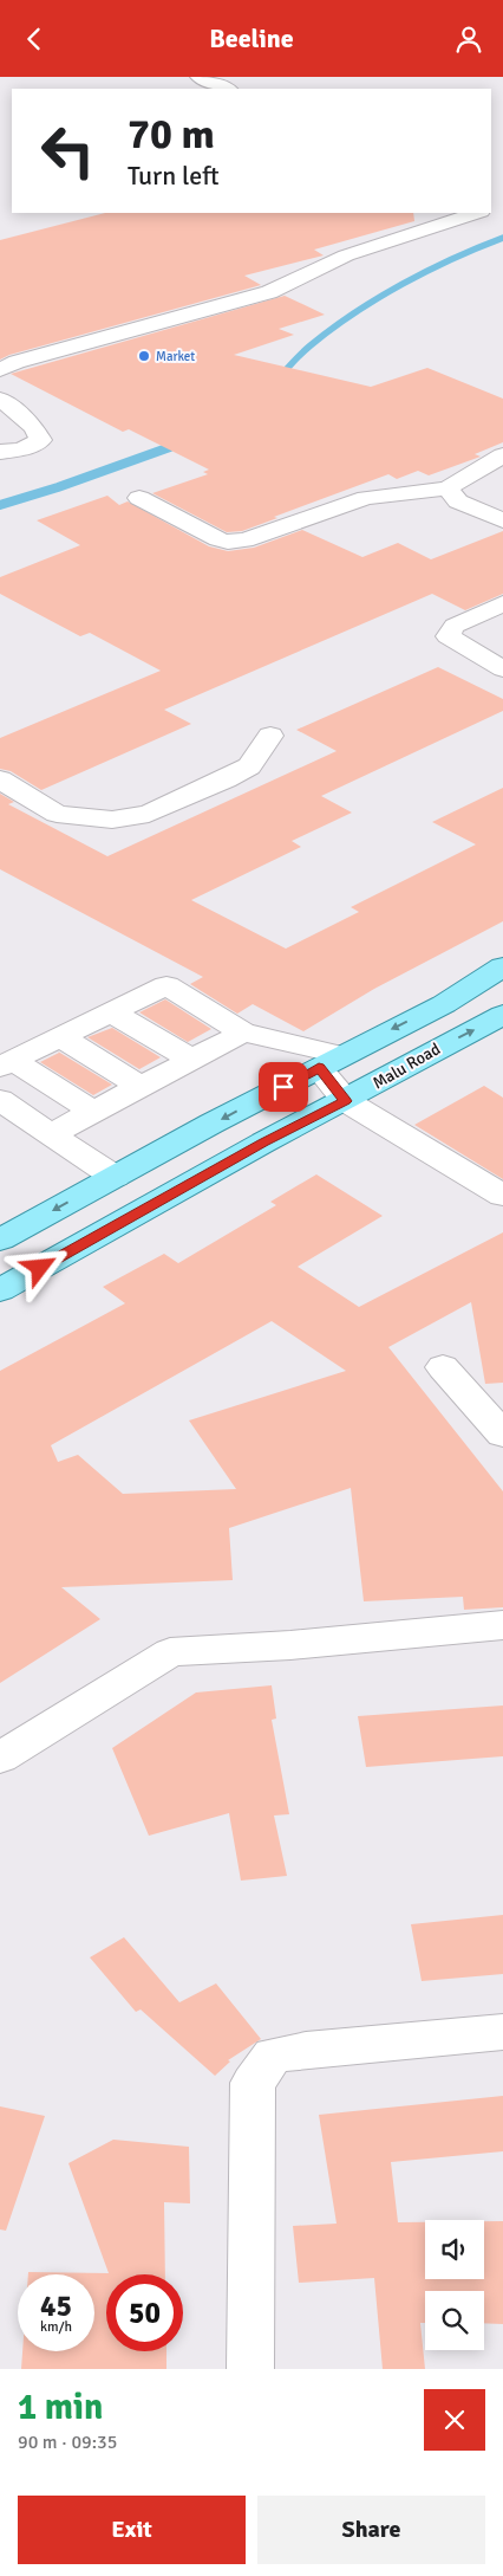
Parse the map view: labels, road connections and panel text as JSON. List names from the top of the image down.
{
  "streets": {
    "main road": ["Malu Road"]
  },
  "places": ["Market"],
  "page": {
    "header": "Beeline",
    "turn": ["70 m", "Turn left"],
    "speed": "45 km/h",
    "limit": "50",
    "heading": ["1 min", "90 m · 09:35"],
    "buttons": ["Exit", "Share"]
  }
}
